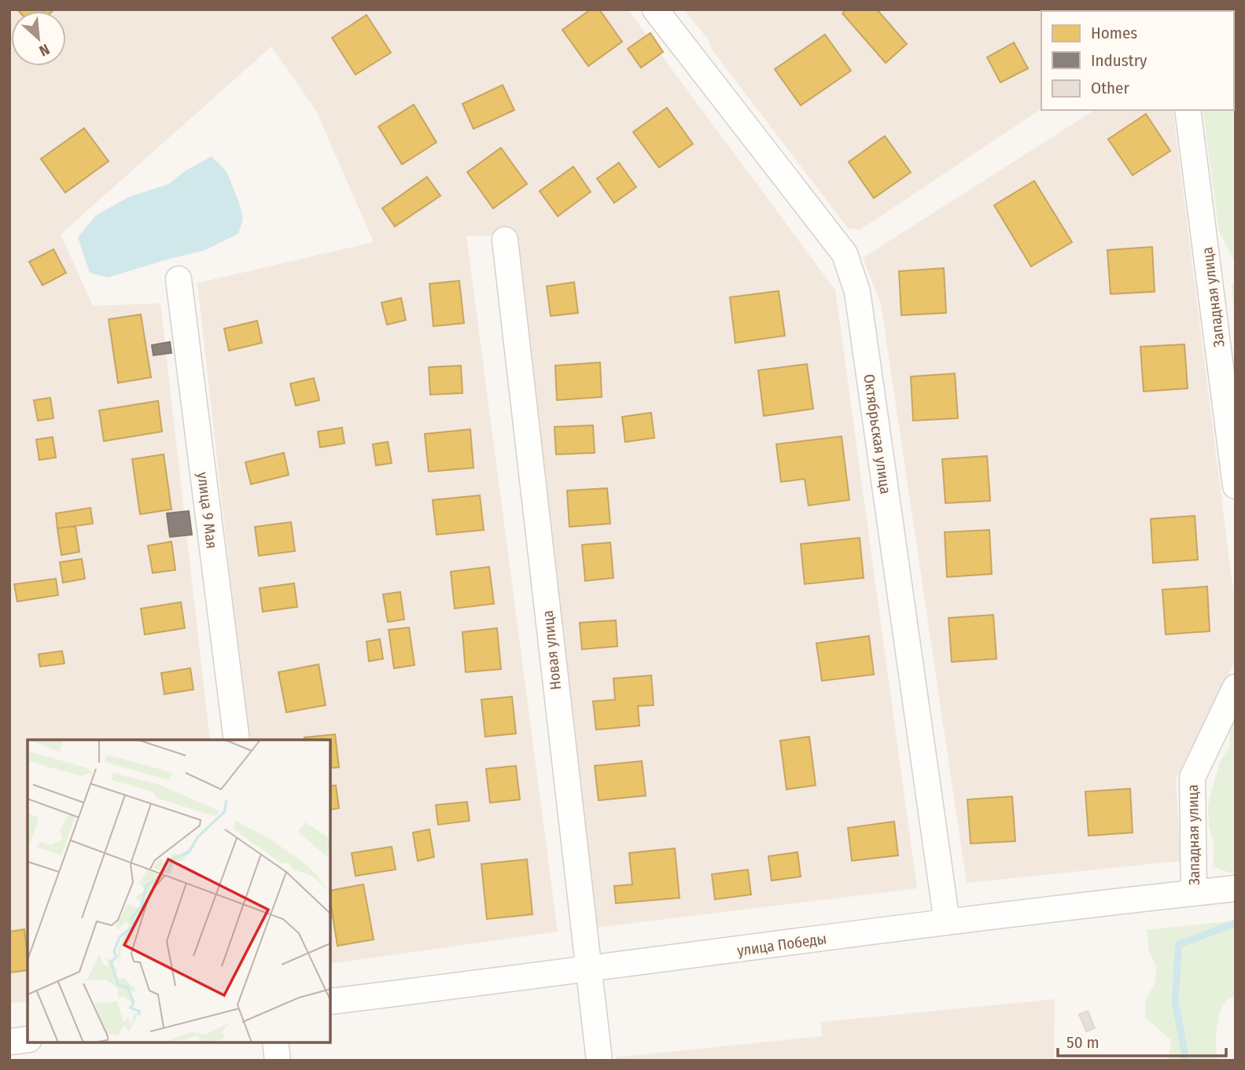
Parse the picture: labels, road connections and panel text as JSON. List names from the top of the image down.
{
  "streets": {
    "street": [
      "Западная улица",
      "Октябрьская улица",
      "улица 9 Мая",
      "Новая улица",
      "улица Победы"
    ]
  },
  "crossings": [
    ["Западная улица", "улица Победы"],
    ["Октябрьская улица", "улица Победы"],
    ["Новая улица", "улица Победы"]
  ],
  "legend": ["Homes", "Industry", "Other"],
  "scale_bar": "50 m",
  "north": "bottom right"
}
